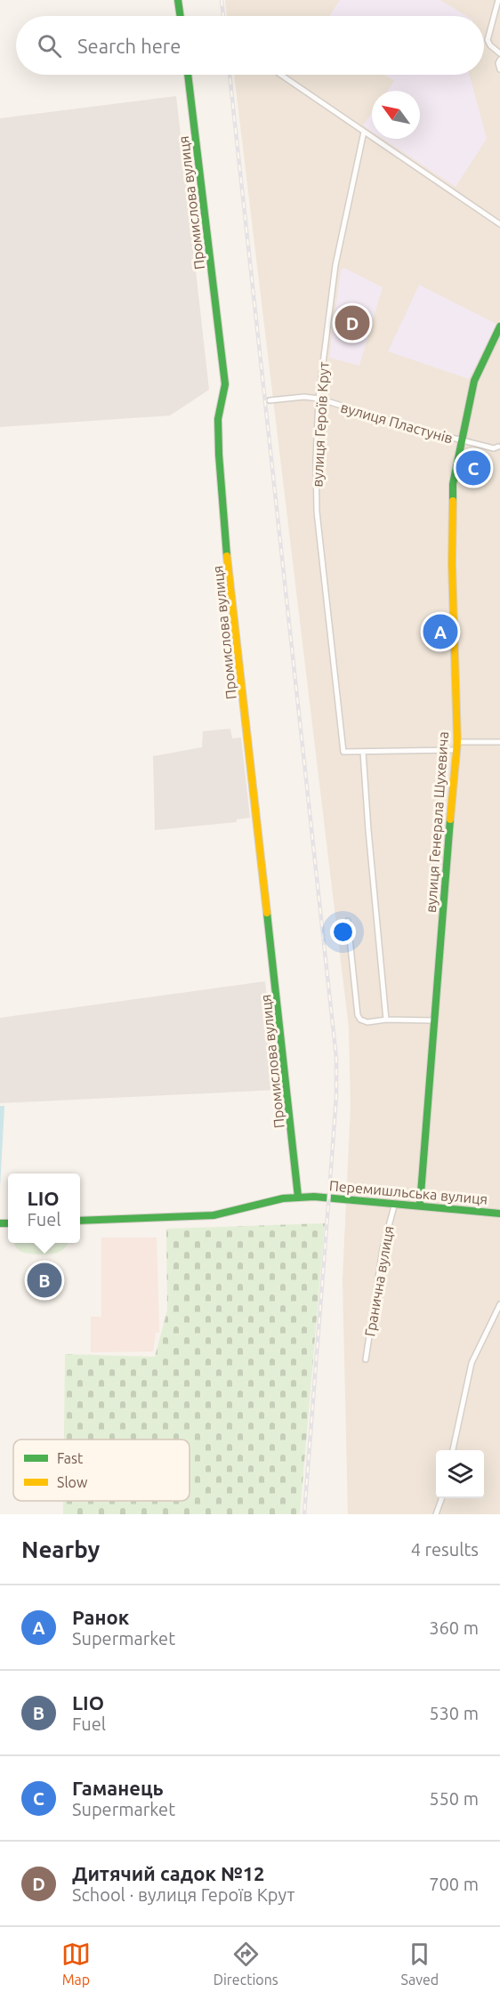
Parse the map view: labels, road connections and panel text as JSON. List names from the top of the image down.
{
  "streets": {
    "street": [
      "Промислова вулиця",
      "вулиця Пластунів",
      "вулиця Героїв Крут",
      "вулиця Генерала Шухевича",
      "Перемишльська вулиця",
      "Гранична вулиця"
    ]
  },
  "crossings": [
    ["Промислова вулиця", "Перемишльська вулиця"],
    ["вулиця Пластунів", "вулиця Героїв Крут"],
    ["вулиця Пластунів", "вулиця Генерала Шухевича"],
    ["вулиця Генерала Шухевича", "Перемишльська вулиця"],
    ["Перемишльська вулиця", "Гранична вулиця"]
  ],
  "legend": ["Fast", "Slow"],
  "north": "top left",
  "page": {
    "search": "Search here",
    "pins": [
      "D",
      "C",
      "A",
      "B"
    ],
    "popup": ["LIO", "Fuel"],
    "heading": ["Nearby", "4 results"],
    "list": [
      {
        "mark": "A",
        "name": "Ранок",
        "note": "Supermarket",
        "value": "360 m"
      },
      {
        "mark": "B",
        "name": "LIO",
        "note": "Fuel",
        "value": "530 m"
      },
      {
        "mark": "C",
        "name": "Гаманець",
        "note": "Supermarket",
        "value": "550 m"
      },
      {
        "mark": "D",
        "name": "Дитячий садок №12",
        "note": "School · вулиця Героїв Крут",
        "value": "700 m"
      }
    ],
    "nav": ["Map", "Directions", "Saved"]
  }
}
